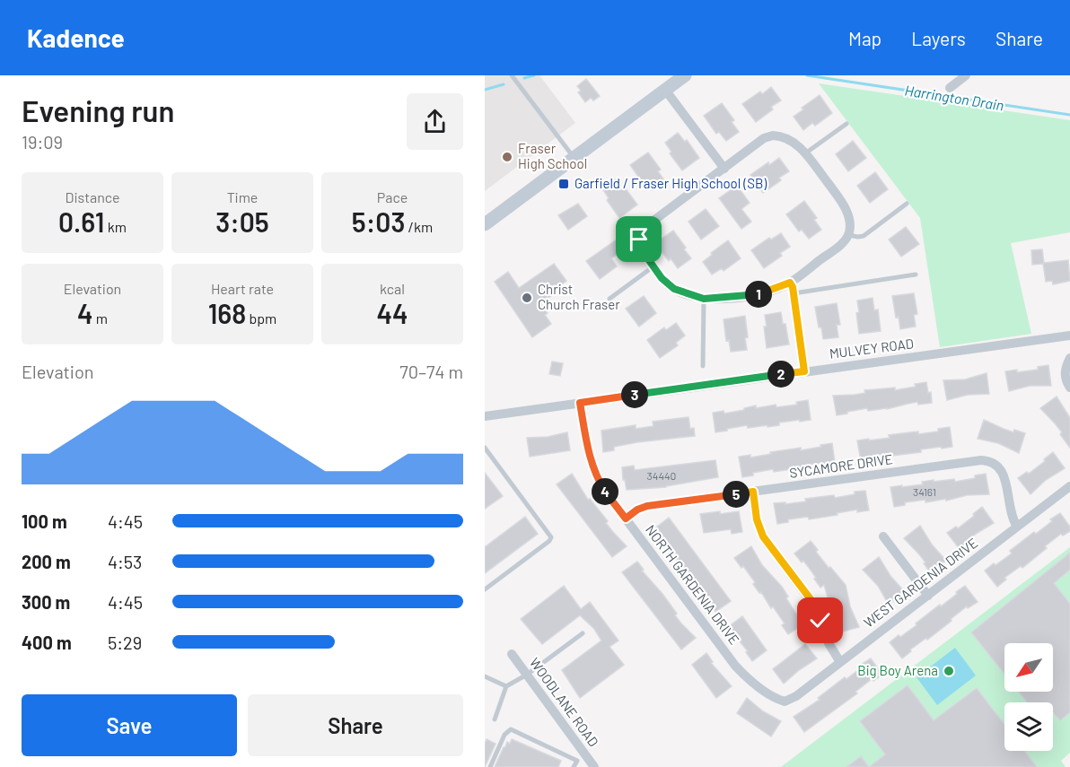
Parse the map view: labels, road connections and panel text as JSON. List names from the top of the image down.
{
  "streets": {
    "street": [
      "MULVEY ROAD",
      "SYCAMORE DRIVE",
      "WEST GARDENIA DRIVE",
      "NORTH GARDENIA DRIVE",
      "WOODLANE ROAD"
    ]
  },
  "crossings": [
    ["MULVEY ROAD", "NORTH GARDENIA DRIVE"],
    ["SYCAMORE DRIVE", "WEST GARDENIA DRIVE"],
    ["SYCAMORE DRIVE", "NORTH GARDENIA DRIVE"],
    ["WEST GARDENIA DRIVE", "NORTH GARDENIA DRIVE"]
  ],
  "water": ["Harrington Drain"],
  "places": {
    "other": ["Fraser High School", "Christ Church Fraser", "Big Boy Arena"],
    "transit": ["Garfield / Fraser High School (SB)"]
  },
  "house_numbers": ["34440", "34161"],
  "north": "bottom left",
  "page": {
    "header": "Kadence",
    "nav": ["Map", "Layers", "Share"],
    "heading": ["Evening run", "19:09"],
    "stats": [
      ["Distance", "0.61 km"],
      ["Time", "3:05"],
      ["Pace", "5:03 /km"],
      ["Elevation", "4 m"],
      ["Heart rate", "168 bpm"],
      ["kcal", "44"]
    ],
    "pins": [
      "1",
      "2",
      "3",
      "4",
      "5"
    ],
    "chart": ["Elevation", "70–74 m"],
    "list": [
      {
        "name": "100 m",
        "note": "4:45"
      },
      {
        "name": "200 m",
        "note": "4:53"
      },
      {
        "name": "300 m",
        "note": "4:45"
      },
      {
        "name": "400 m",
        "note": "5:29"
      }
    ],
    "buttons": ["Save", "Share"]
  }
}
